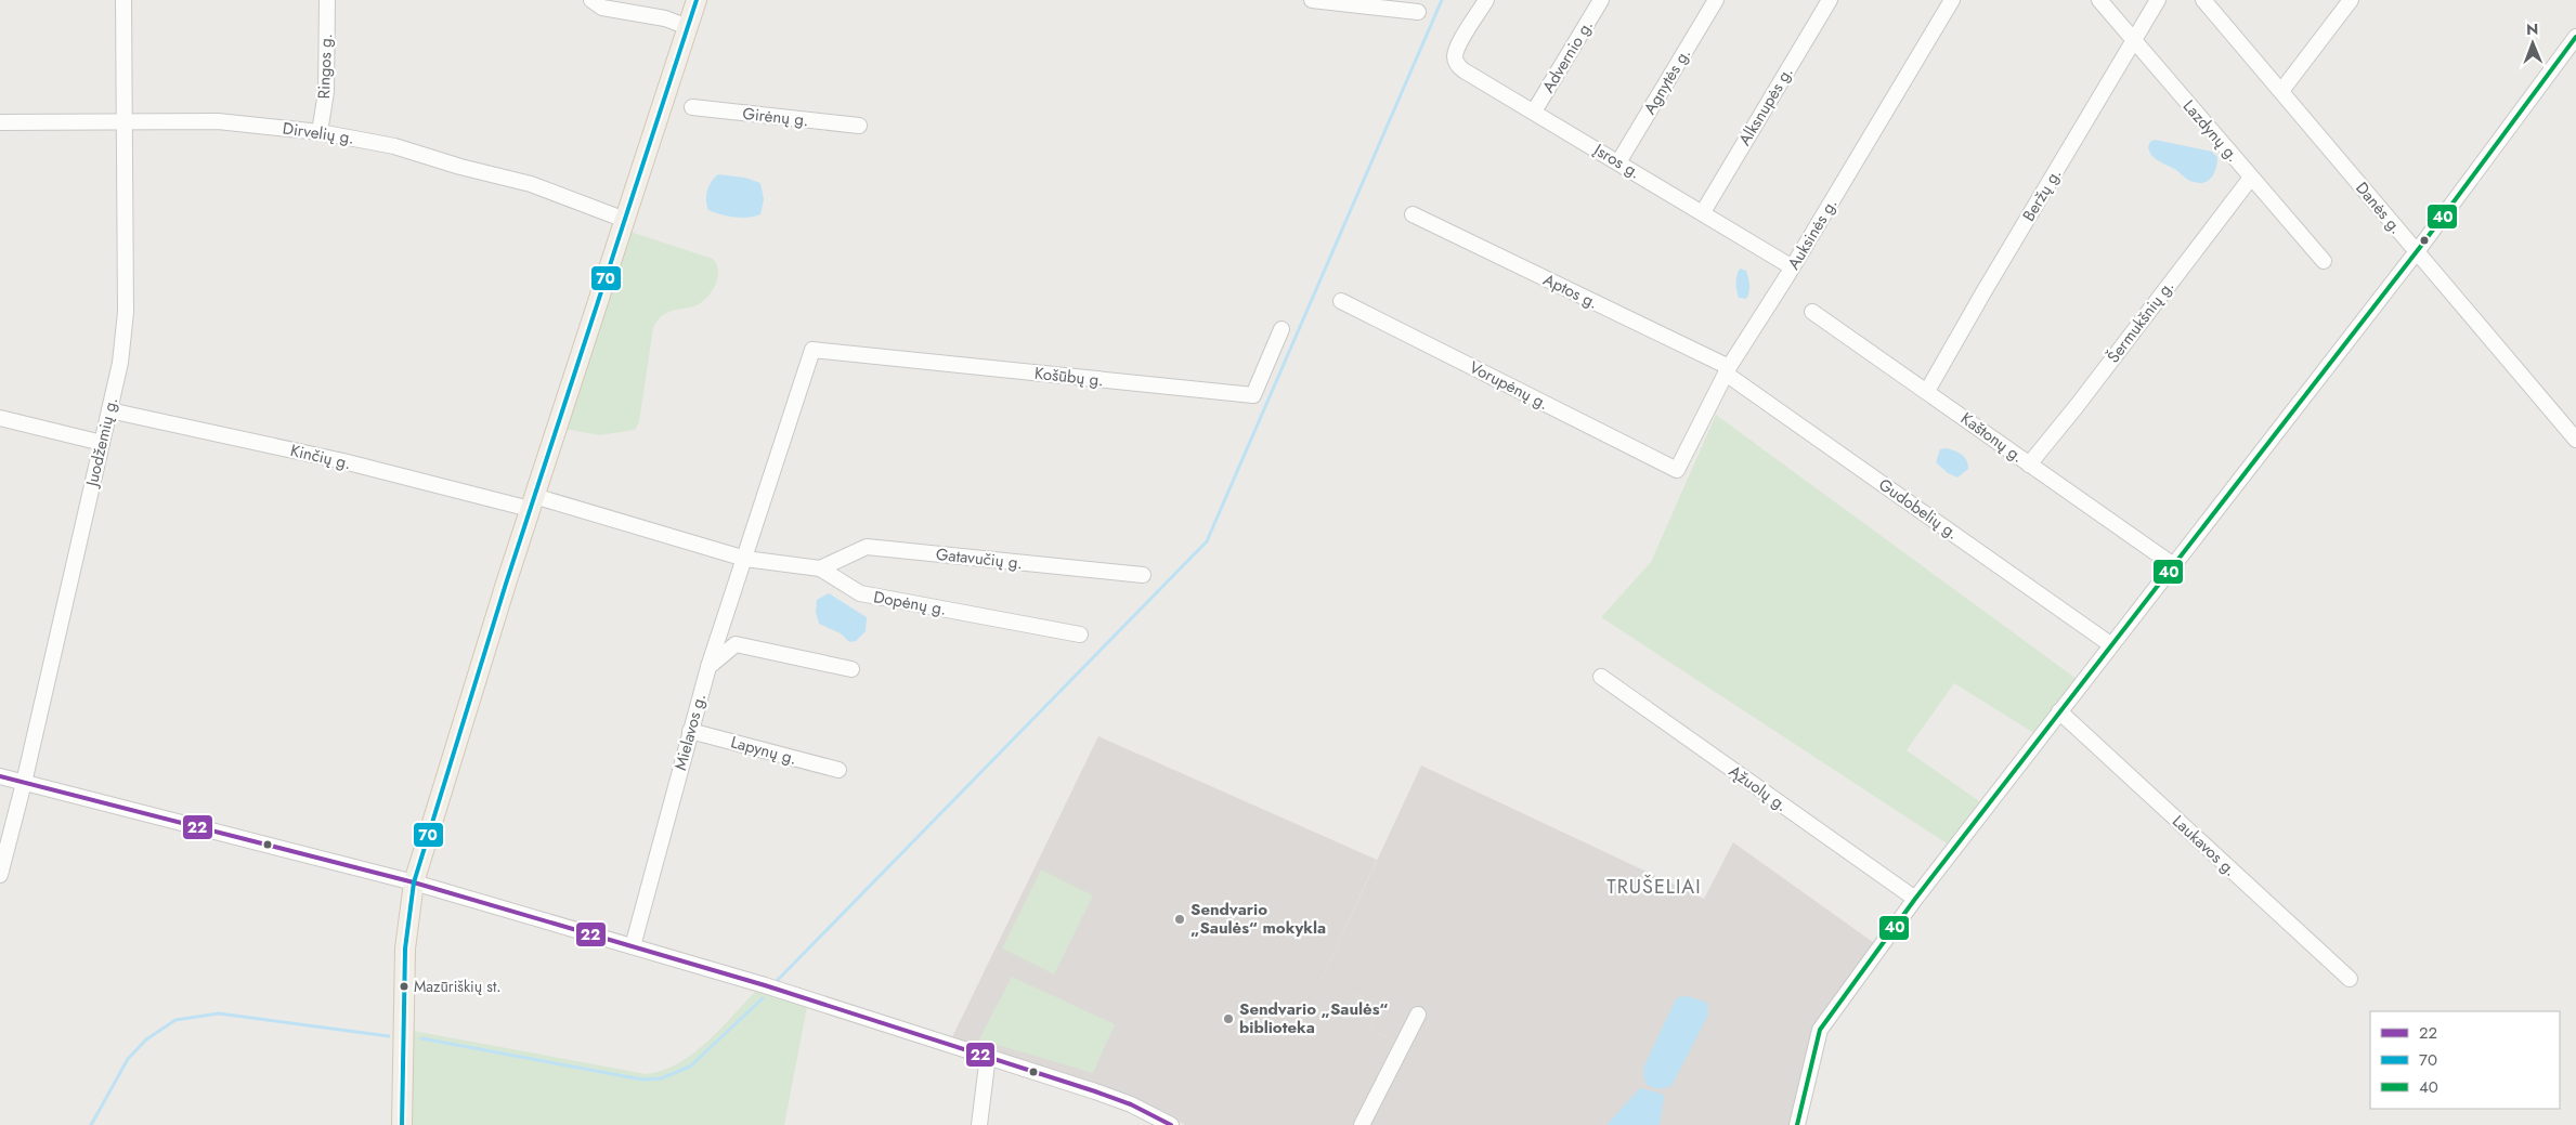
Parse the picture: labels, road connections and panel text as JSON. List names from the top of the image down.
{
  "streets": {
    "street": [
      "Advernio g.",
      "Ringos g.",
      "Agnytės g.",
      "Alksnupės g.",
      "Girėnų g.",
      "Lazdynų g.",
      "Dirvelių g.",
      "Įsros g.",
      "Beržų g.",
      "Danės g.",
      "Auksinės g.",
      "Aptos g.",
      "Šermukšnių g.",
      "Košūbų g.",
      "Vorupėnų g.",
      "Kaštonų g.",
      "Juodžemių g.",
      "Kinčių g.",
      "Gudobelių g.",
      "Gatavučių g.",
      "Dopėnų g.",
      "Mielavos g.",
      "Lapynų g.",
      "Ąžuolų g.",
      "Laukavos g."
    ]
  },
  "crossings": [
    ["Advernio g.", "Įsros g."],
    ["Ringos g.", "Dirvelių g."],
    ["Agnytės g.", "Įsros g."],
    ["Alksnupės g.", "Įsros g."],
    ["Lazdynų g.", "Beržų g."],
    ["Lazdynų g.", "Šermukšnių g."],
    ["Dirvelių g.", "Juodžemių g."],
    ["Beržų g.", "Kaštonų g."],
    ["Auksinės g.", "Aptos g."],
    ["Auksinės g.", "Vorupėnų g."],
    ["Auksinės g.", "Gudobelių g."],
    ["Aptos g.", "Gudobelių g."],
    ["Šermukšnių g.", "Kaštonų g."],
    ["Košūbų g.", "Mielavos g."],
    ["Juodžemių g.", "Kinčių g."],
    ["Kinčių g.", "Dopėnų g."],
    ["Kinčių g.", "Mielavos g."],
    ["Gatavučių g.", "Dopėnų g."],
    ["Dopėnų g.", "Mielavos g."],
    ["Mielavos g.", "Lapynų g."]
  ],
  "districts": ["TRUŠELIAI"],
  "places": ["Sendvario „Saulės“ mokykla", "Mazūriškių st.", "Sendvario „Saulės“ biblioteka"],
  "lines": ["transit line 70", "transit line 40", "transit line 22"],
  "legend": ["22", "70", "40"],
  "north": "top"
}
